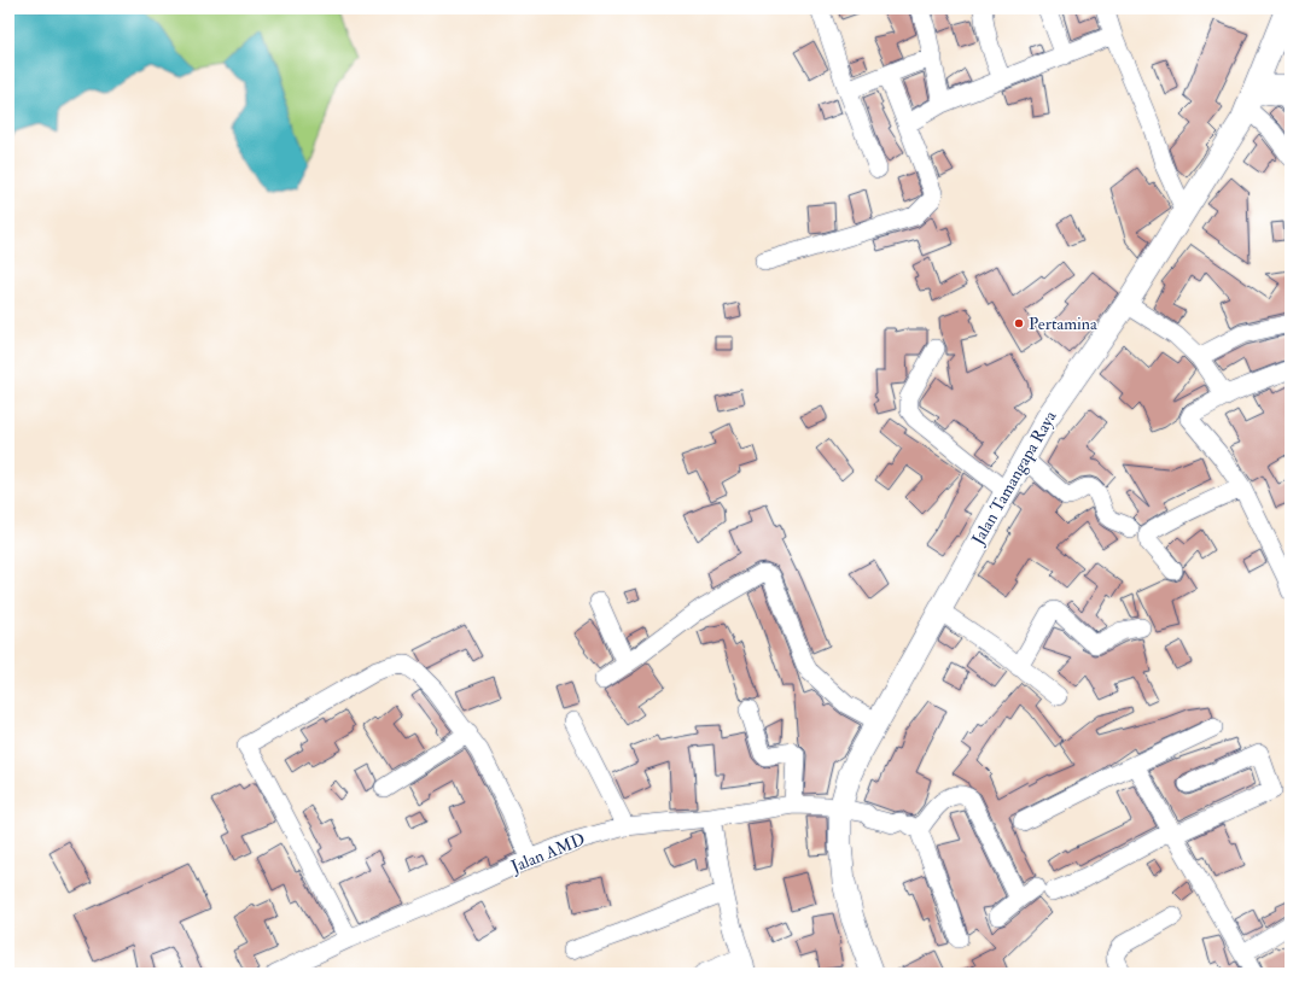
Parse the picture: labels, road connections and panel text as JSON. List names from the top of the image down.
{
  "streets": {
    "main road": ["Jalan Tamangapa Raya"],
    "street": ["Jalan AMD"]
  },
  "crossings": [
    ["Jalan Tamangapa Raya", "Jalan AMD"]
  ],
  "places": ["Pertamina"]
}
